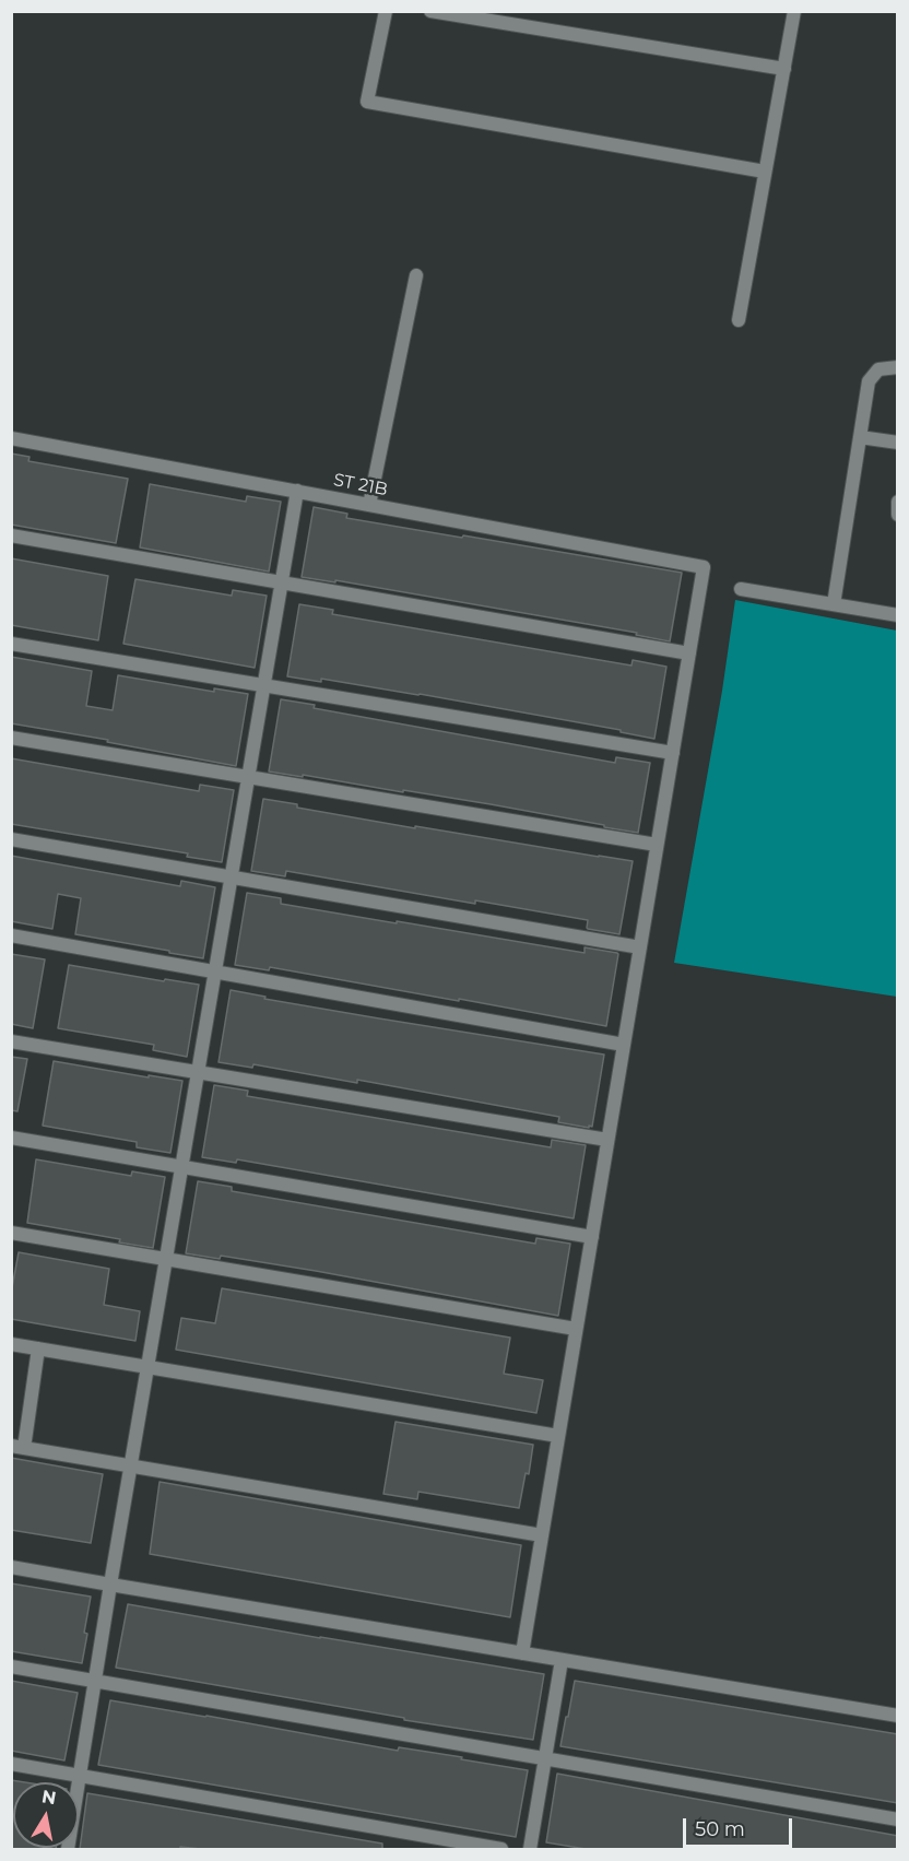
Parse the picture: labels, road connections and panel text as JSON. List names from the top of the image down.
{
  "streets": {
    "street": ["ST 21B"]
  },
  "scale_bar": "50 m",
  "north": "top"
}
